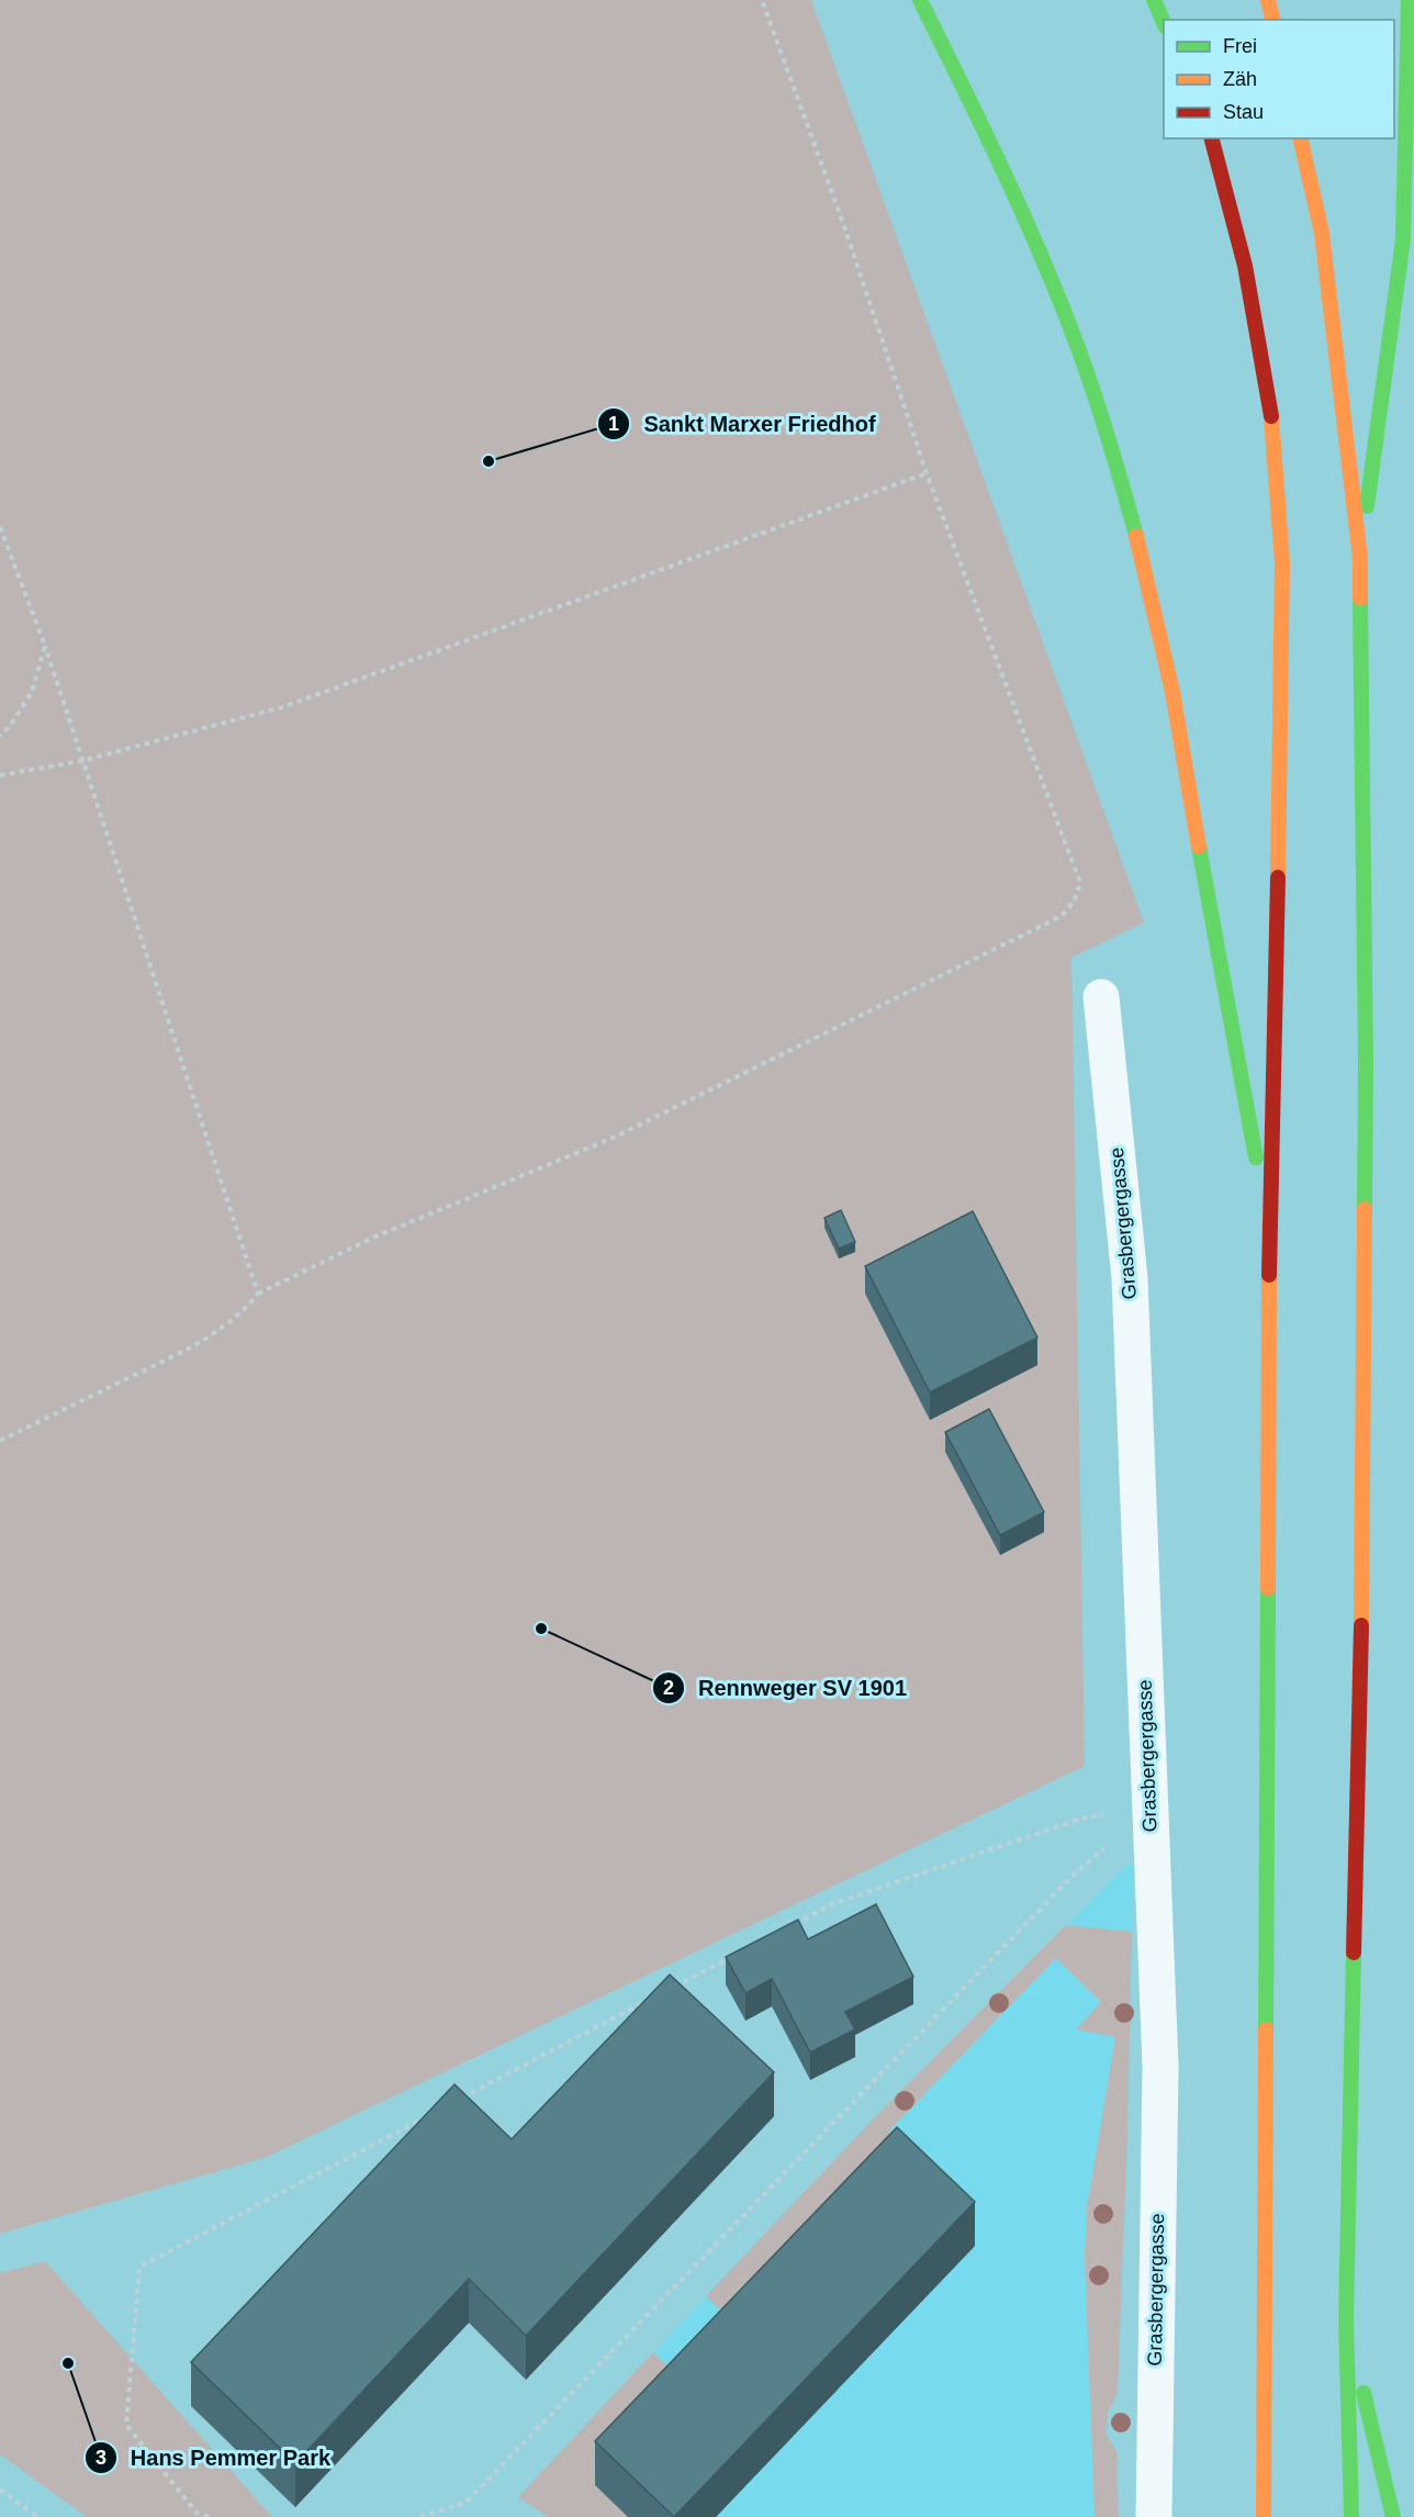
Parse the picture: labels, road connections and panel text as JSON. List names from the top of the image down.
{
  "streets": {
    "street": ["Grasbergergasse"]
  },
  "places": ["Sankt Marxer Friedhof", "Rennweger SV 1901", "Hans Pemmer Park"],
  "legend": ["Frei", "Zäh", "Stau"]
}
